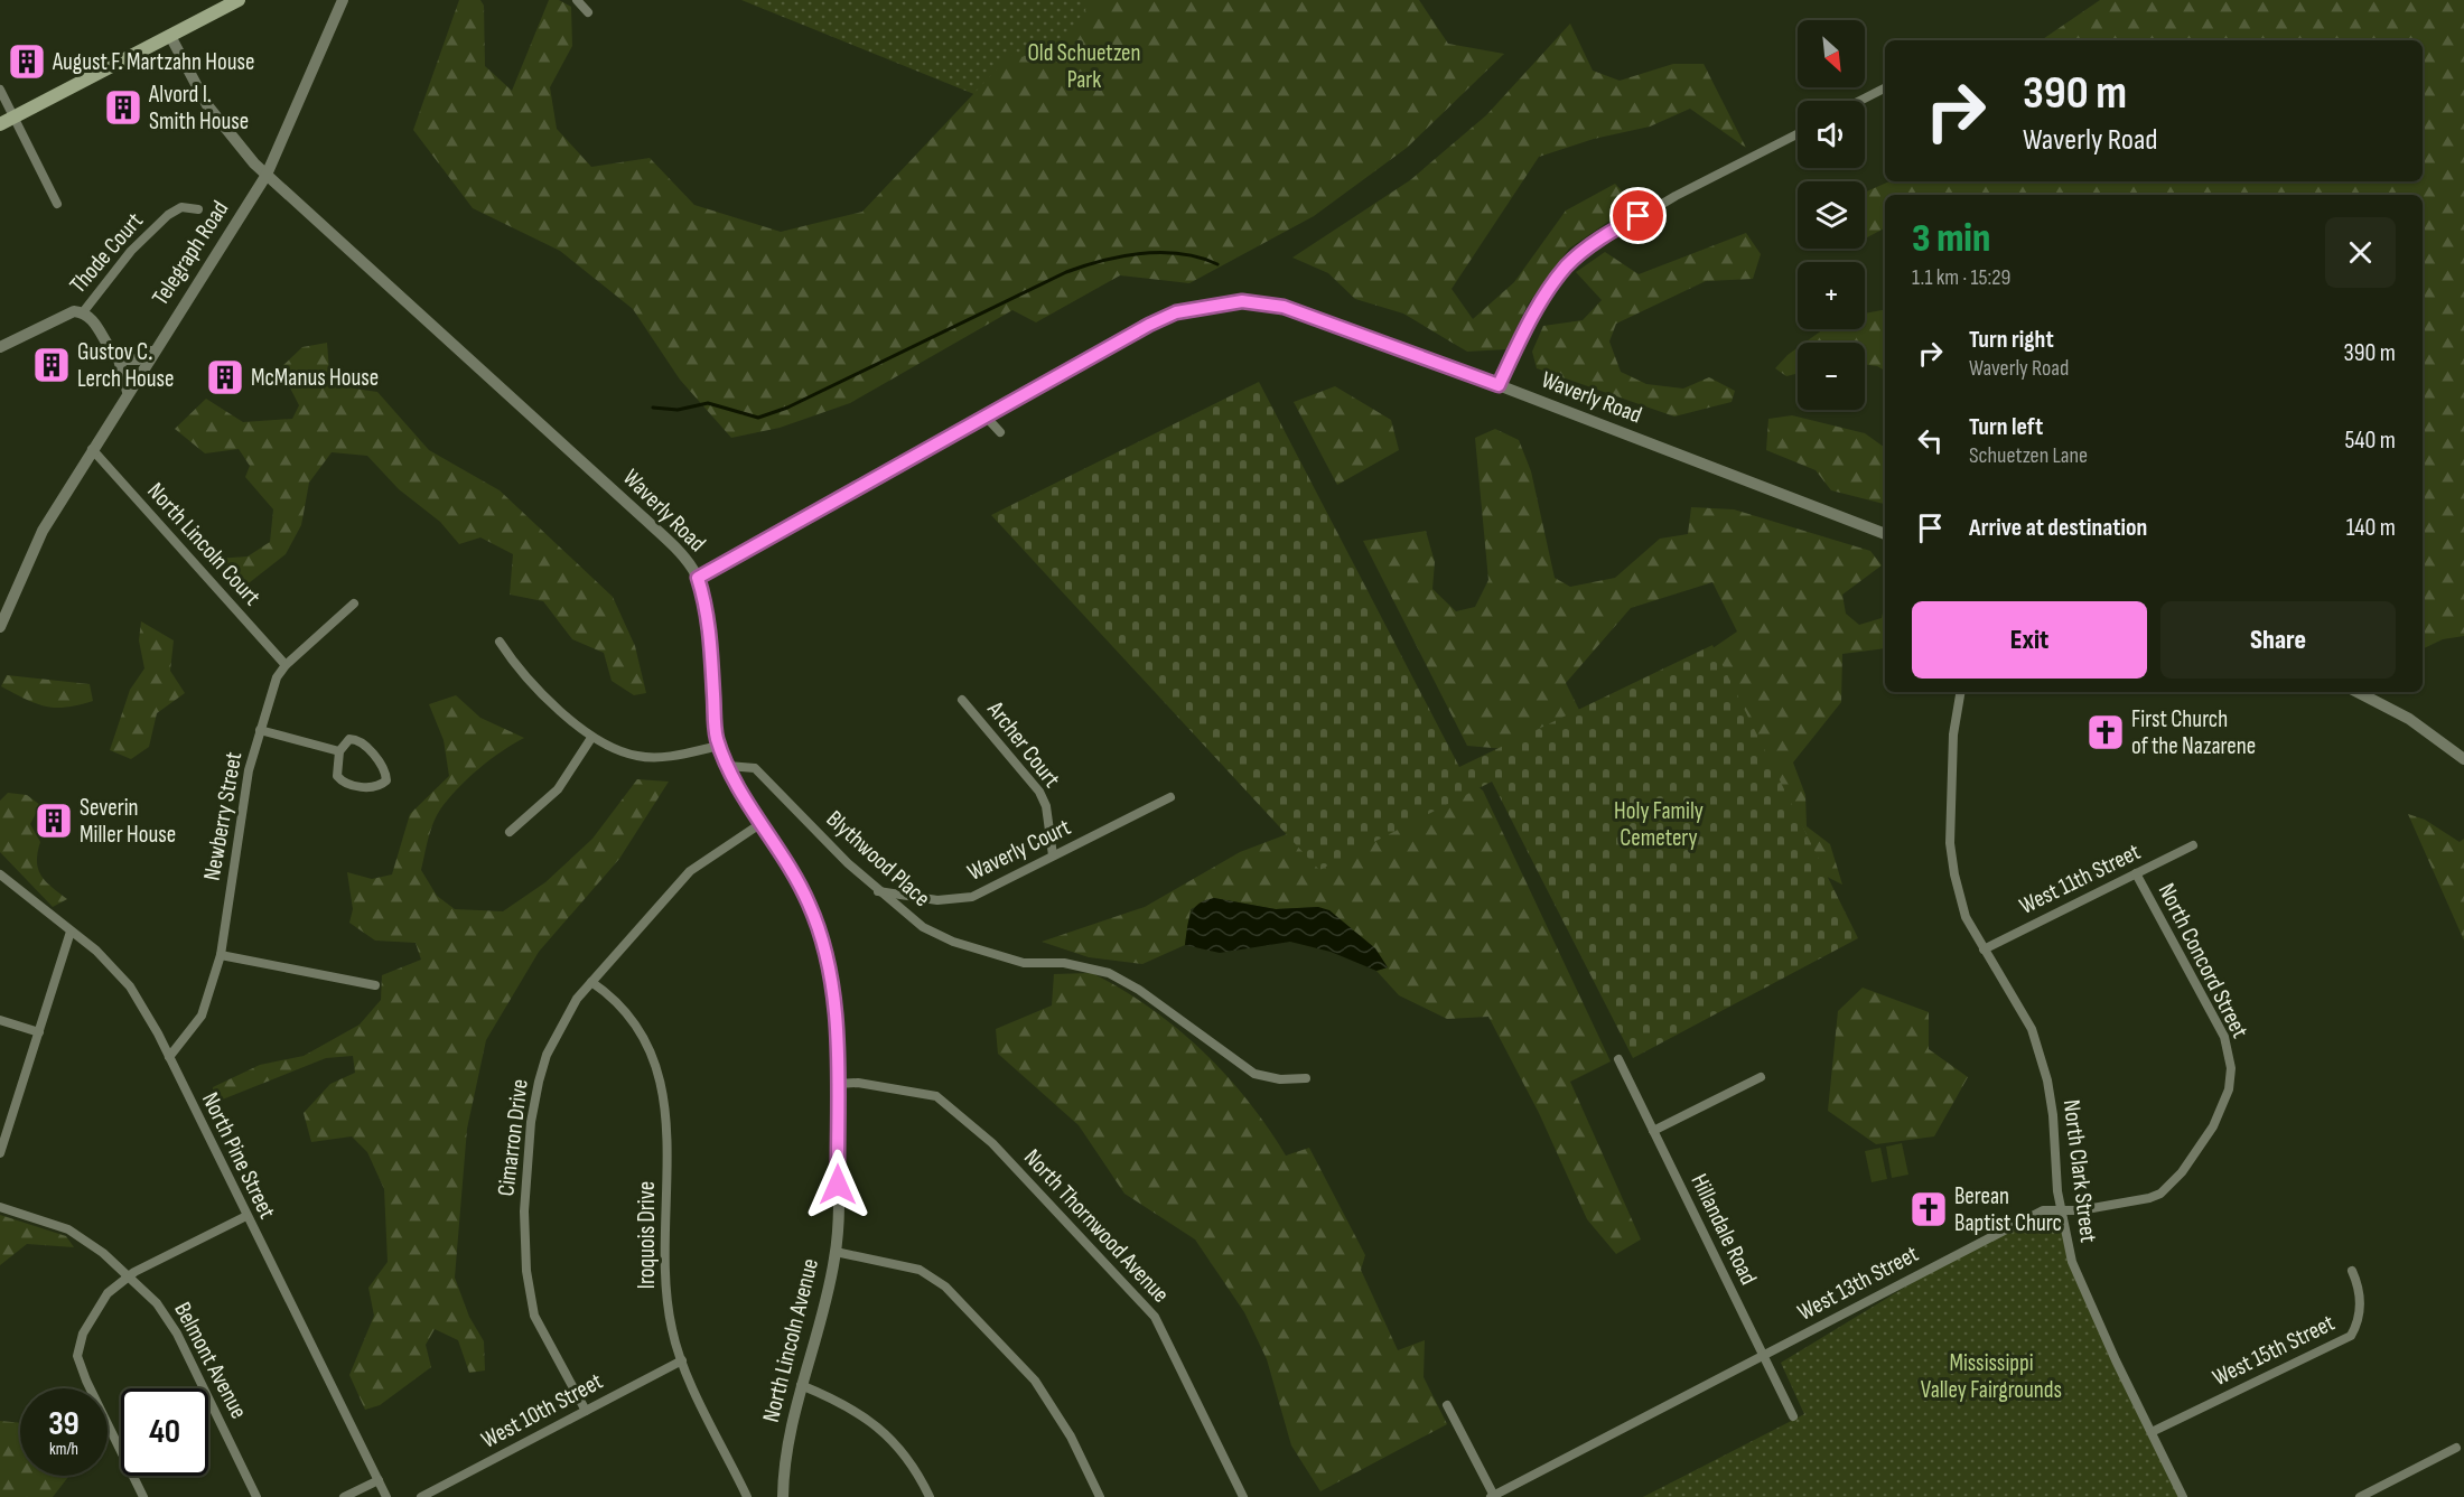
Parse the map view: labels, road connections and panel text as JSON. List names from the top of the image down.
{
  "streets": {
    "street": [
      "Thode Court",
      "Telegraph Road",
      "Waverly Road",
      "North Lincoln Court",
      "Archer Court",
      "Newberry Street",
      "Waverly Court",
      "Blythwood Place",
      "West 11th Street",
      "North Concord Street",
      "Cimarron Drive",
      "North Pine Street",
      "North Clark Street",
      "North Thornwood Avenue",
      "Hillandale Road",
      "Iroquois Drive",
      "West 13th Street",
      "North Lincoln Avenue",
      "West 15th Street",
      "Belmont Avenue",
      "West 10th Street"
    ]
  },
  "crossings": [
    ["Telegraph Road", "Waverly Road"],
    ["Telegraph Road", "North Lincoln Court"],
    ["Waverly Road", "North Lincoln Avenue"],
    ["North Lincoln Court", "Newberry Street"],
    ["Archer Court", "Waverly Court"],
    ["Newberry Street", "North Pine Street"],
    ["Waverly Court", "Blythwood Place"],
    ["Blythwood Place", "North Lincoln Avenue"],
    ["West 11th Street", "North Concord Street"],
    ["West 11th Street", "North Clark Street"],
    ["North Concord Street", "West 13th Street"],
    ["Cimarron Drive", "Iroquois Drive"],
    ["Cimarron Drive", "North Lincoln Avenue"],
    ["Cimarron Drive", "West 10th Street"],
    ["North Clark Street", "West 13th Street"],
    ["North Clark Street", "West 15th Street"],
    ["North Thornwood Avenue", "North Lincoln Avenue"],
    ["Hillandale Road", "West 13th Street"],
    ["Iroquois Drive", "West 10th Street"]
  ],
  "parks": ["Old Schuetzen Park", "Holy Family Cemetery", "Mississippi Valley Fairgrounds"],
  "places": {
    "building": [
      "August F. Martzahn House",
      "Alvord I. Smith House",
      "Gustov C. Lerch House",
      "McManus House",
      "Severin Miller House"
    ],
    "church": ["First Church of the Nazarene", "Berean Baptist Churc"]
  },
  "north": "bottom right",
  "page": {
    "map_buttons": ["+", "−"],
    "turn": ["390 m", "Waverly Road"],
    "heading": ["3 min", "1.1 km · 15:29"],
    "list": [
      {
        "name": "Turn right",
        "note": "Waverly Road",
        "value": "390 m"
      },
      {
        "name": "Turn left",
        "note": "Schuetzen Lane",
        "value": "540 m"
      },
      {
        "name": "Arrive at destination",
        "value": "140 m"
      }
    ],
    "buttons": ["Exit", "Share"],
    "speed": "39 km/h",
    "limit": "40"
  }
}
